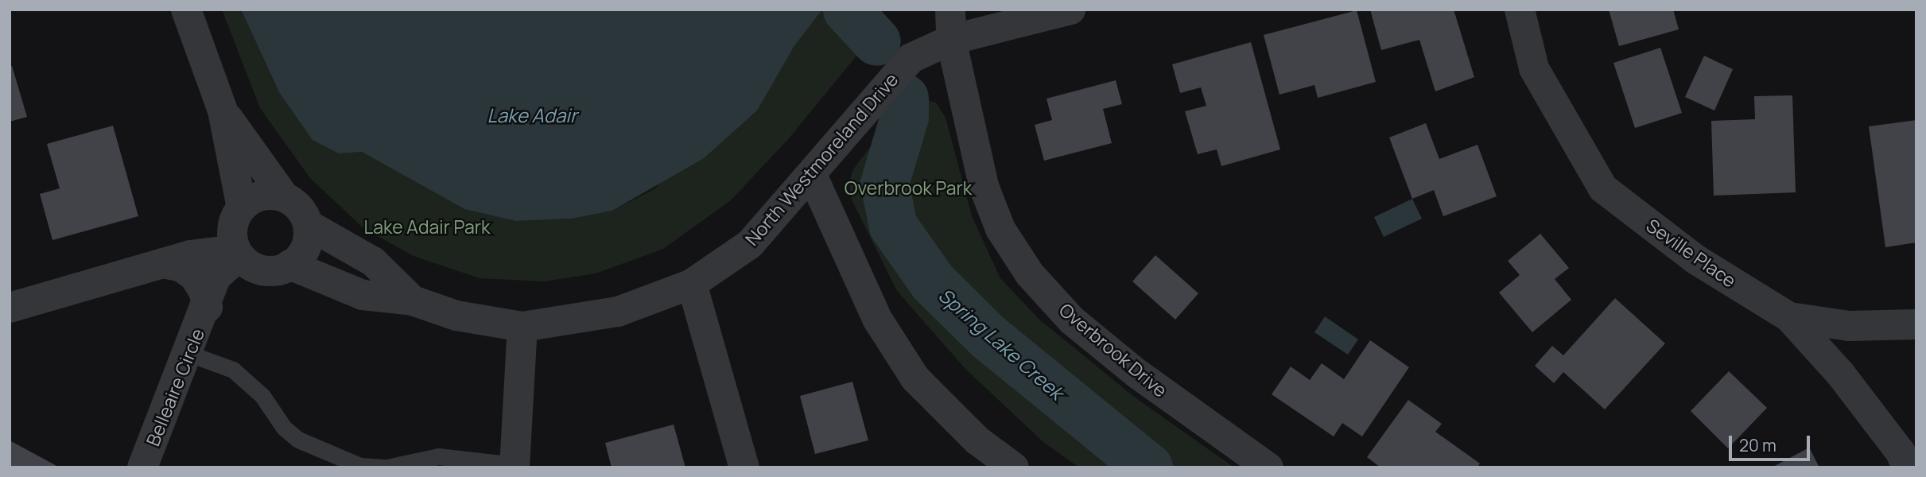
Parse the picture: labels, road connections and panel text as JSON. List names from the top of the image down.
{
  "streets": {
    "street": [
      "North Westmoreland Drive",
      "Seville Place",
      "Overbrook Drive",
      "Belleaire Circle"
    ]
  },
  "crossings": [
    ["North Westmoreland Drive", "Overbrook Drive"],
    ["North Westmoreland Drive", "Belleaire Circle"]
  ],
  "water": ["Lake Adair", "Spring Lake Creek"],
  "parks": ["Overbrook Park", "Lake Adair Park"],
  "scale_bar": "20 m"
}
